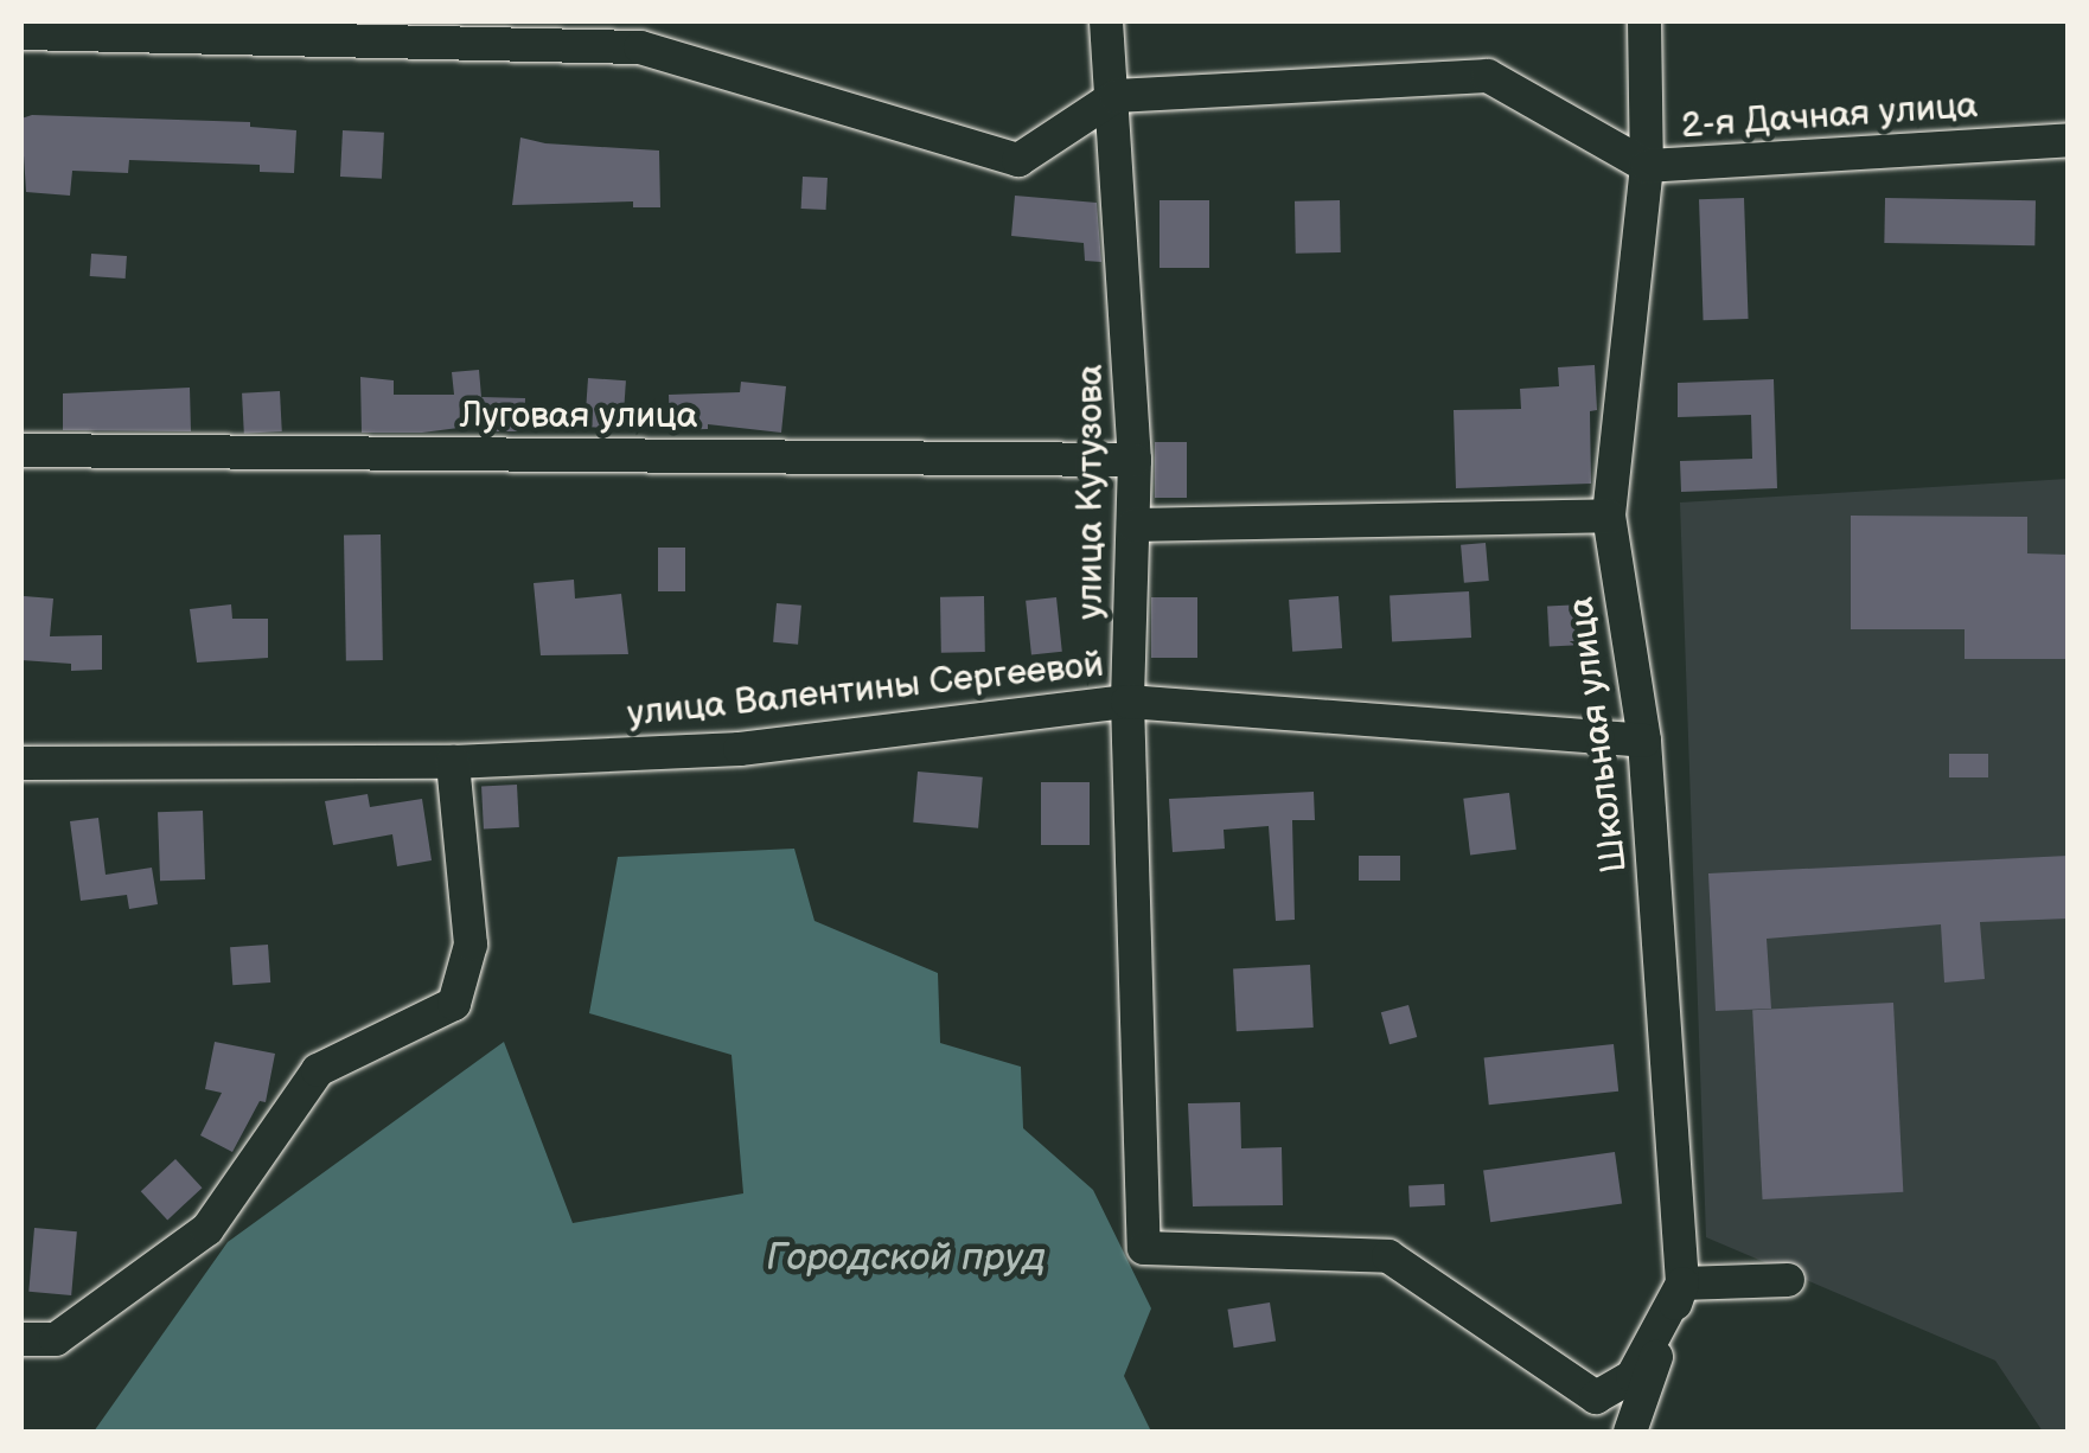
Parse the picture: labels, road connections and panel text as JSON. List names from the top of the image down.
{
  "streets": {
    "street": [
      "2-я Дачная улица",
      "Луговая улица",
      "улица Кутузова",
      "улица Валентины Сергеевой",
      "Школьная улица"
    ]
  },
  "crossings": [
    ["2-я Дачная улица", "улица Кутузова"],
    ["2-я Дачная улица", "Школьная улица"],
    ["Луговая улица", "улица Кутузова"],
    ["улица Кутузова", "улица Валентины Сергеевой"],
    ["улица Кутузова", "Школьная улица"],
    ["улица Валентины Сергеевой", "Школьная улица"]
  ],
  "water": ["Городской пруд"]
}
